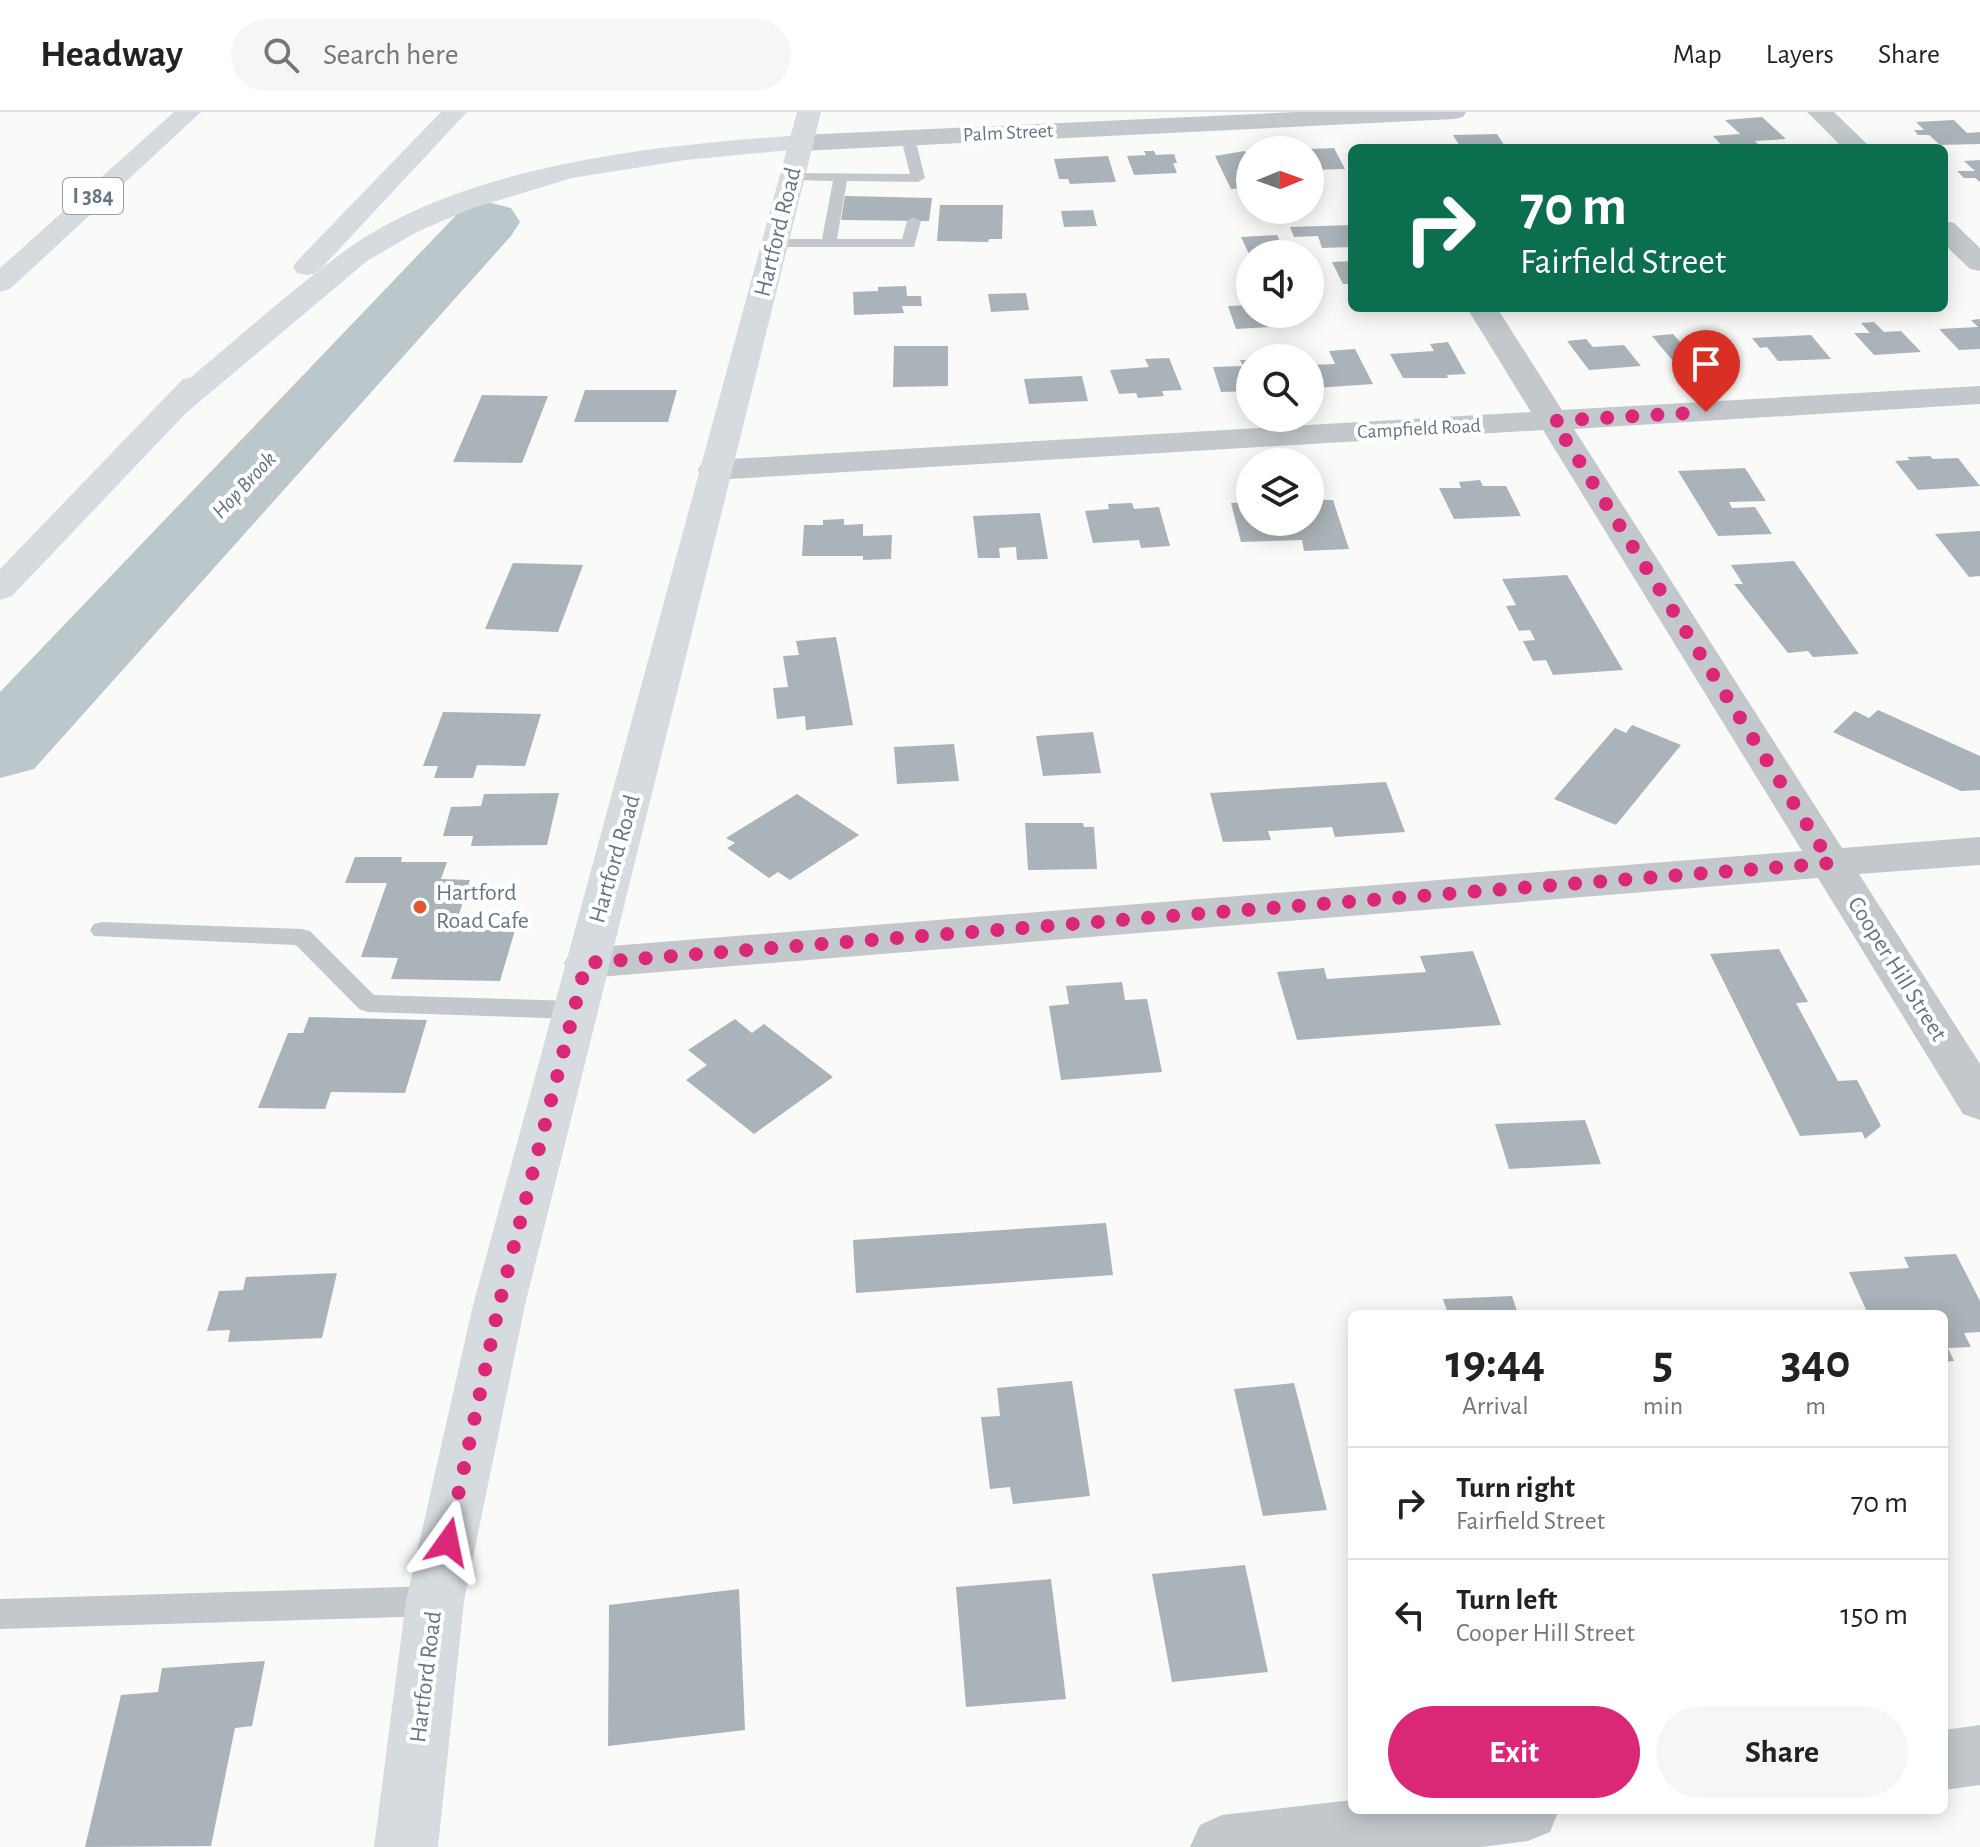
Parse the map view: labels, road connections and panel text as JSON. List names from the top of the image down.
{
  "streets": {
    "main road": ["I 384", "Hartford Road"],
    "street": ["Palm Street", "Campfield Road", "Cooper Hill Street"]
  },
  "crossings": [
    ["Palm Street", "Hartford Road"],
    ["Hartford Road", "Campfield Road"],
    ["Campfield Road", "Cooper Hill Street"]
  ],
  "water": ["Hop Brook"],
  "places": ["Hartford Road Cafe"],
  "north": "right",
  "page": {
    "header": "Headway",
    "search": "Search here",
    "nav": ["Map", "Layers", "Share"],
    "turn": ["70 m", "Fairfield Street"],
    "eta": [
      "19:44",
      "Arrival",
      "5",
      "min",
      "340",
      "m"
    ],
    "list": [
      {
        "name": "Turn right",
        "note": "Fairfield Street",
        "value": "70 m"
      },
      {
        "name": "Turn left",
        "note": "Cooper Hill Street",
        "value": "150 m"
      }
    ],
    "buttons": ["Exit", "Share"]
  }
}
